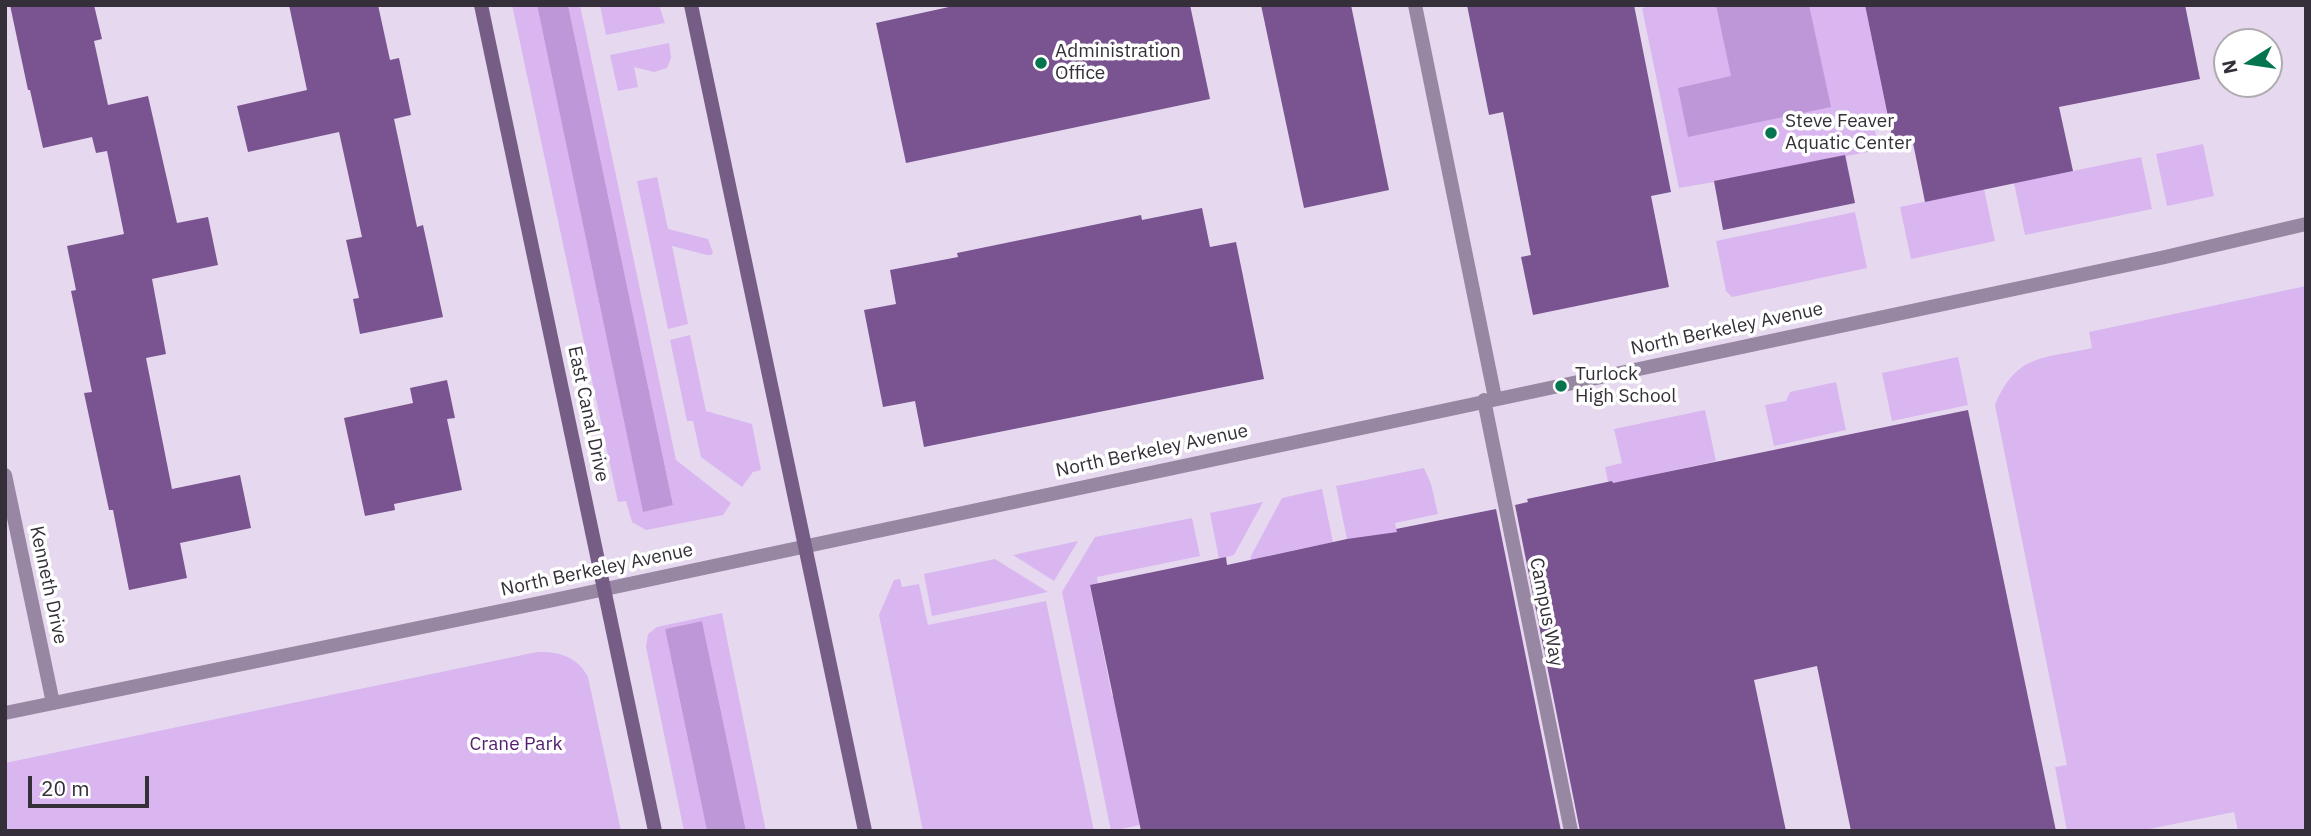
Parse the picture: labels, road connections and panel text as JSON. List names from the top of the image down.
{
  "streets": {
    "main road": ["East Canal Drive"],
    "street": ["North Berkeley Avenue", "Kenneth Drive", "Campus Way"]
  },
  "crossings": [
    ["North Berkeley Avenue", "East Canal Drive"],
    ["North Berkeley Avenue", "Kenneth Drive"],
    ["North Berkeley Avenue", "Campus Way"]
  ],
  "parks": ["Crane Park"],
  "places": ["Administration Office", "Steve Feaver Aquatic Center", "Turlock High School"],
  "scale_bar": "20 m",
  "north": "left"
}
